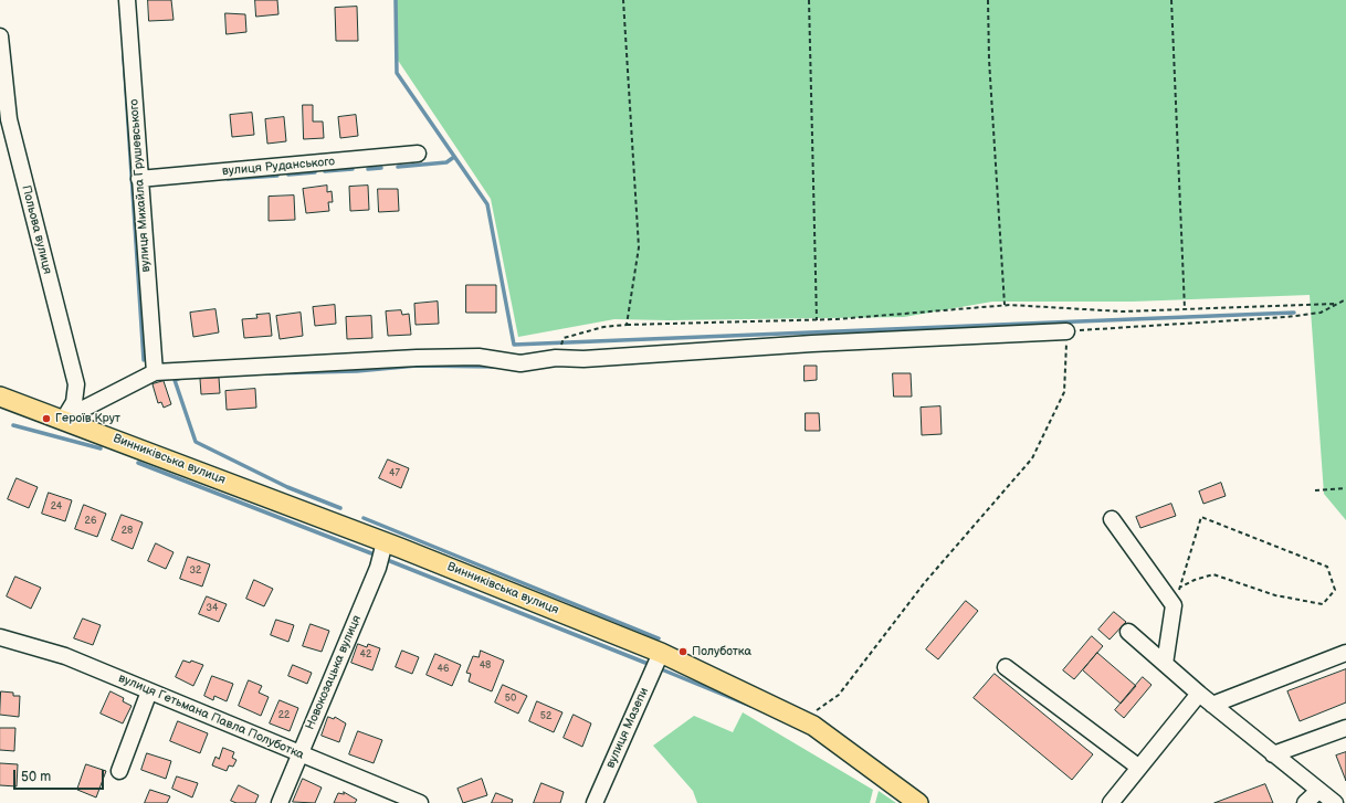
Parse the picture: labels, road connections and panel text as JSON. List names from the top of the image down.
{
  "streets": {
    "main road": ["Винниківська вулиця"],
    "street": [
      "вулиця Руданського",
      "вулиця Михайла Грушевського",
      "Польова вулиця",
      "Новокозацька вулиця",
      "вулиця Гетьмана Павла Полуботка",
      "вулиця Мазепи"
    ]
  },
  "crossings": [
    ["вулиця Руданського", "вулиця Михайла Грушевського"],
    ["Польова вулиця", "Винниківська вулиця"],
    ["Винниківська вулиця", "Новокозацька вулиця"],
    ["Винниківська вулиця", "вулиця Мазепи"],
    ["Новокозацька вулиця", "вулиця Гетьмана Павла Полуботка"]
  ],
  "places": ["Героїв Крут", "Полуботка"],
  "house_numbers": [
    "47",
    "24",
    "26",
    "28",
    "32",
    "34",
    "42",
    "48",
    "46",
    "50",
    "22",
    "52"
  ],
  "scale_bar": "50 m"
}
